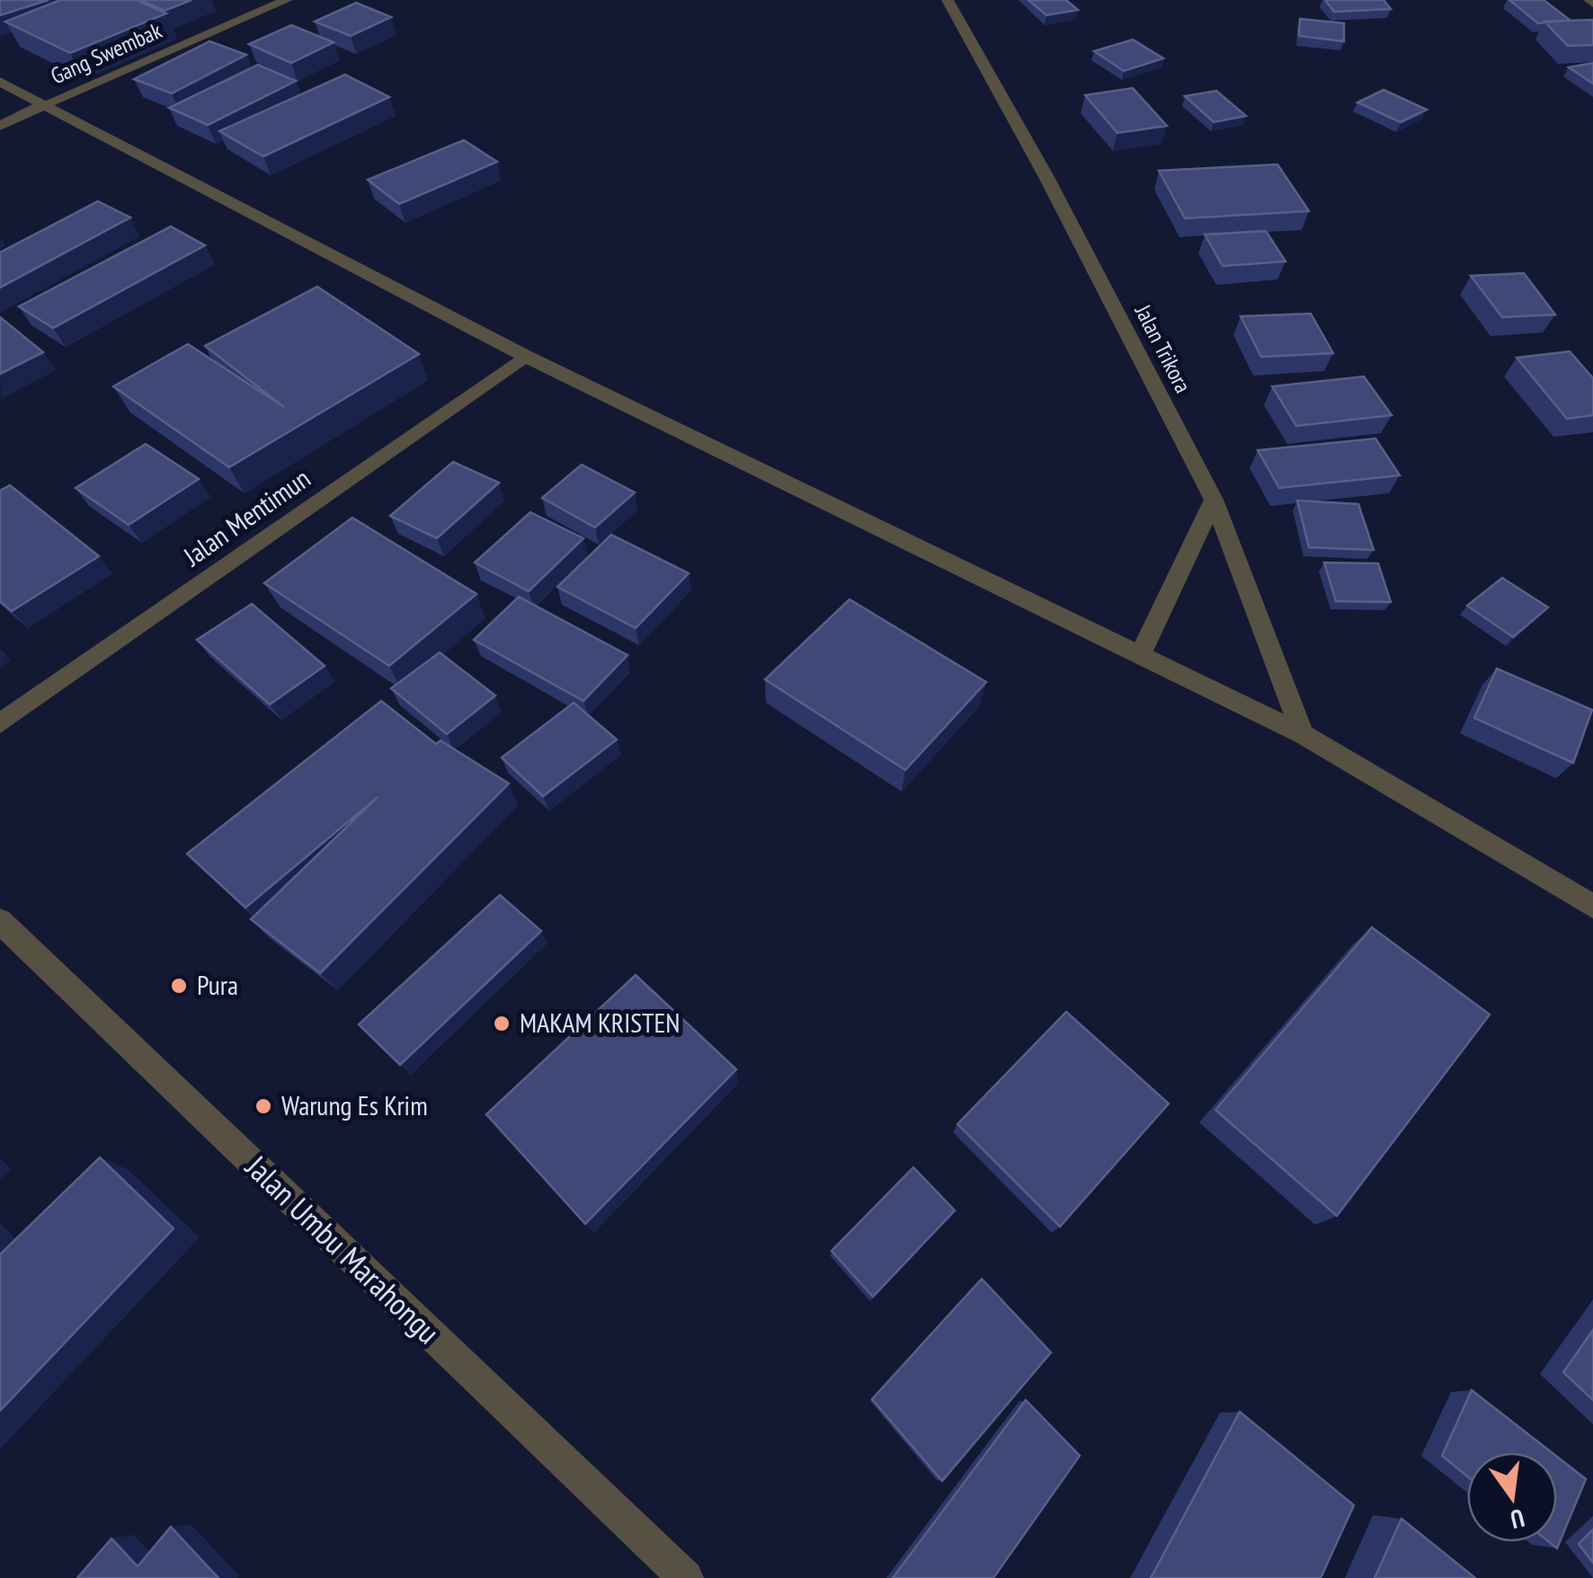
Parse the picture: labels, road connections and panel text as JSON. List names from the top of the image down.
{
  "streets": {
    "street": [
      "Gang Swembak",
      "Jalan Trikora",
      "Jalan Mentimun",
      "Jalan Umbu Marahongu"
    ]
  },
  "places": ["Pura", "MAKAM KRISTEN", "Warung Es Krim"],
  "north": "bottom"
}
